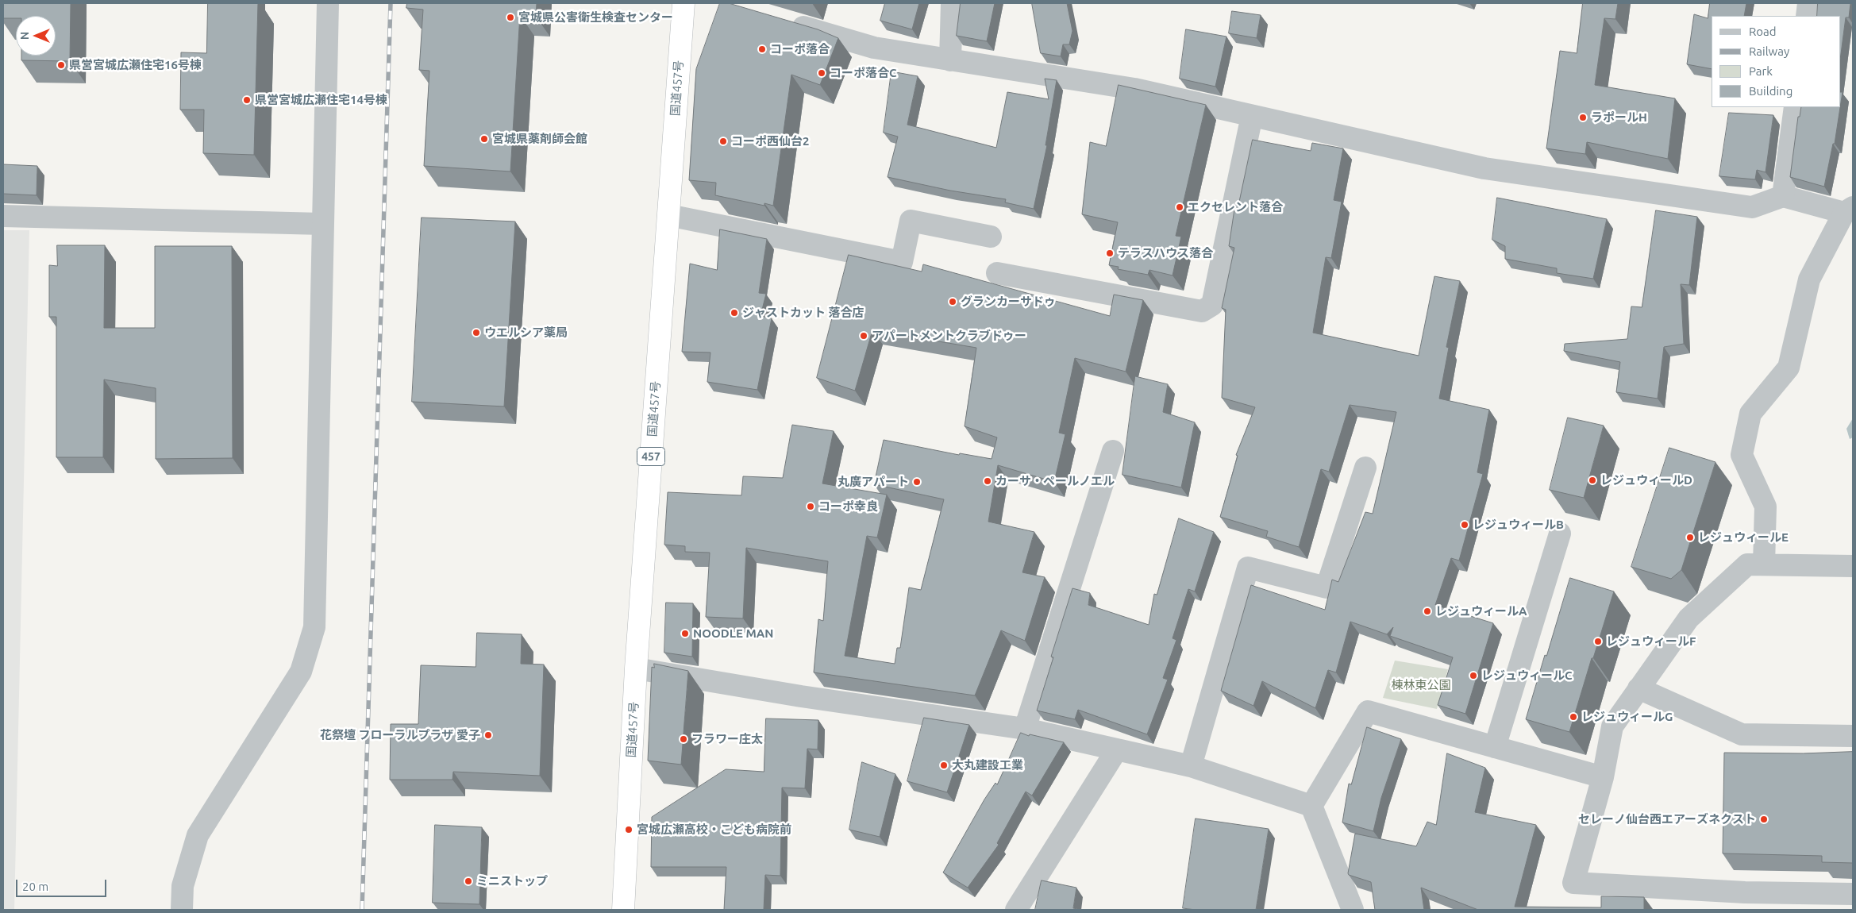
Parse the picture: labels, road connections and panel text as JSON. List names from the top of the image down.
{
  "streets": {
    "highway": ["国道457号", "457"]
  },
  "parks": ["棟林東公園"],
  "places": [
    "宮城県公害衛生検査センター",
    "コーポ落合",
    "県営宮城広瀬住宅16号棟",
    "コーポ落合C",
    "県営宮城広瀬住宅14号棟",
    "ラポールH",
    "宮城県薬剤師会館",
    "コーポ西仙台2",
    "エクセレント落合",
    "テラスハウス落合",
    "グランカーサドゥ",
    "ジャストカット 落合店",
    "ウエルシア薬局",
    "アパートメントクラブドゥー",
    "レジュウィールD",
    "カーサ・ペールノエル",
    "丸廣アパート",
    "コーポ幸良",
    "レジュウィールB",
    "レジュウィールE",
    "レジュウィールA",
    "NOODLE MAN",
    "レジュウィールF",
    "レジュウィールC",
    "レジュウィールG",
    "花祭壇 フローラルプラザ 愛子",
    "フラワー庄太",
    "大丸建設工業",
    "セレーノ仙台西エアーズネクスト",
    "宮城広瀬高校・こども病院前",
    "ミニストップ"
  ],
  "legend": [
    "Road",
    "Railway",
    "Park",
    "Building"
  ],
  "scale_bar": "20 m",
  "north": "left"
}
